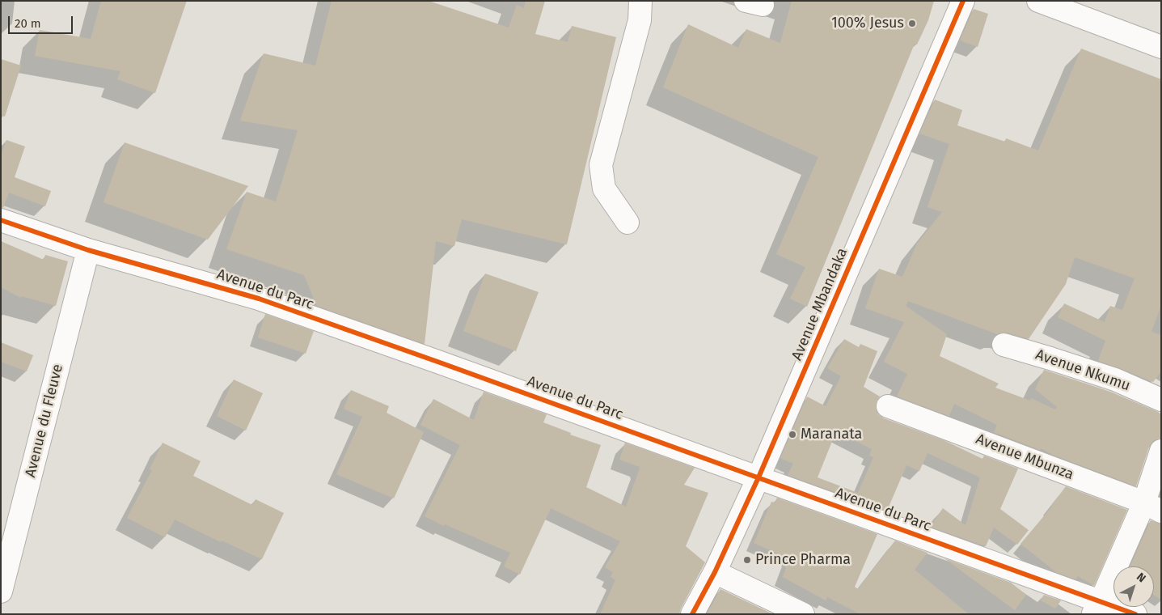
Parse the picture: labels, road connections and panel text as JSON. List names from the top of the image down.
{
  "streets": {
    "street": [
      "Avenue du Parc",
      "Avenue Mbandaka",
      "Avenue Nkumu",
      "Avenue du Fleuve",
      "Avenue Mbunza"
    ]
  },
  "crossings": [
    ["Avenue du Parc", "Avenue Mbandaka"],
    ["Avenue du Parc", "Avenue du Fleuve"]
  ],
  "places": ["100% Jesus", "Maranata", "Prince Pharma"],
  "scale_bar": "20 m",
  "north": "top right"
}
